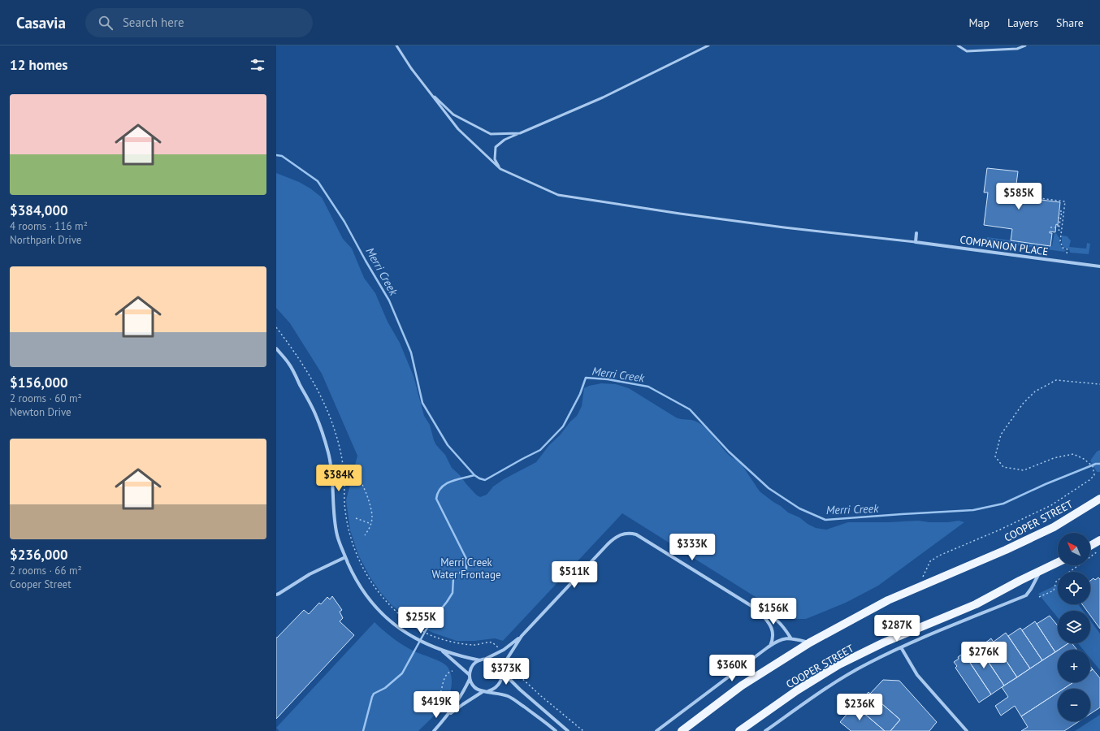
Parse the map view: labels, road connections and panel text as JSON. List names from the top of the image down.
{
  "streets": {
    "main road": ["COOPER STREET"],
    "street": ["COMPANION PLACE"]
  },
  "water": ["Merri Creek"],
  "parks": ["Merri Creek Water Frontage"],
  "north": "top left",
  "page": {
    "header": "Casavia",
    "search": "Search here",
    "nav": ["Map", "Layers", "Share"],
    "heading": "12 homes",
    "list": [
      {
        "name": "$384,000",
        "note": "4 rooms · 116 m² · Northpark Drive"
      },
      {
        "name": "$156,000",
        "note": "2 rooms · 60 m² · Newton Drive"
      },
      {
        "name": "$236,000",
        "note": "2 rooms · 66 m² · Cooper Street"
      }
    ],
    "price": [
      "$585K",
      "$384K",
      "$333K",
      "$511K",
      "$156K",
      "$255K",
      "$287K",
      "$276K",
      "$360K",
      "$373K",
      "$419K",
      "$236K"
    ],
    "map_buttons": ["+", "−"]
  }
}
